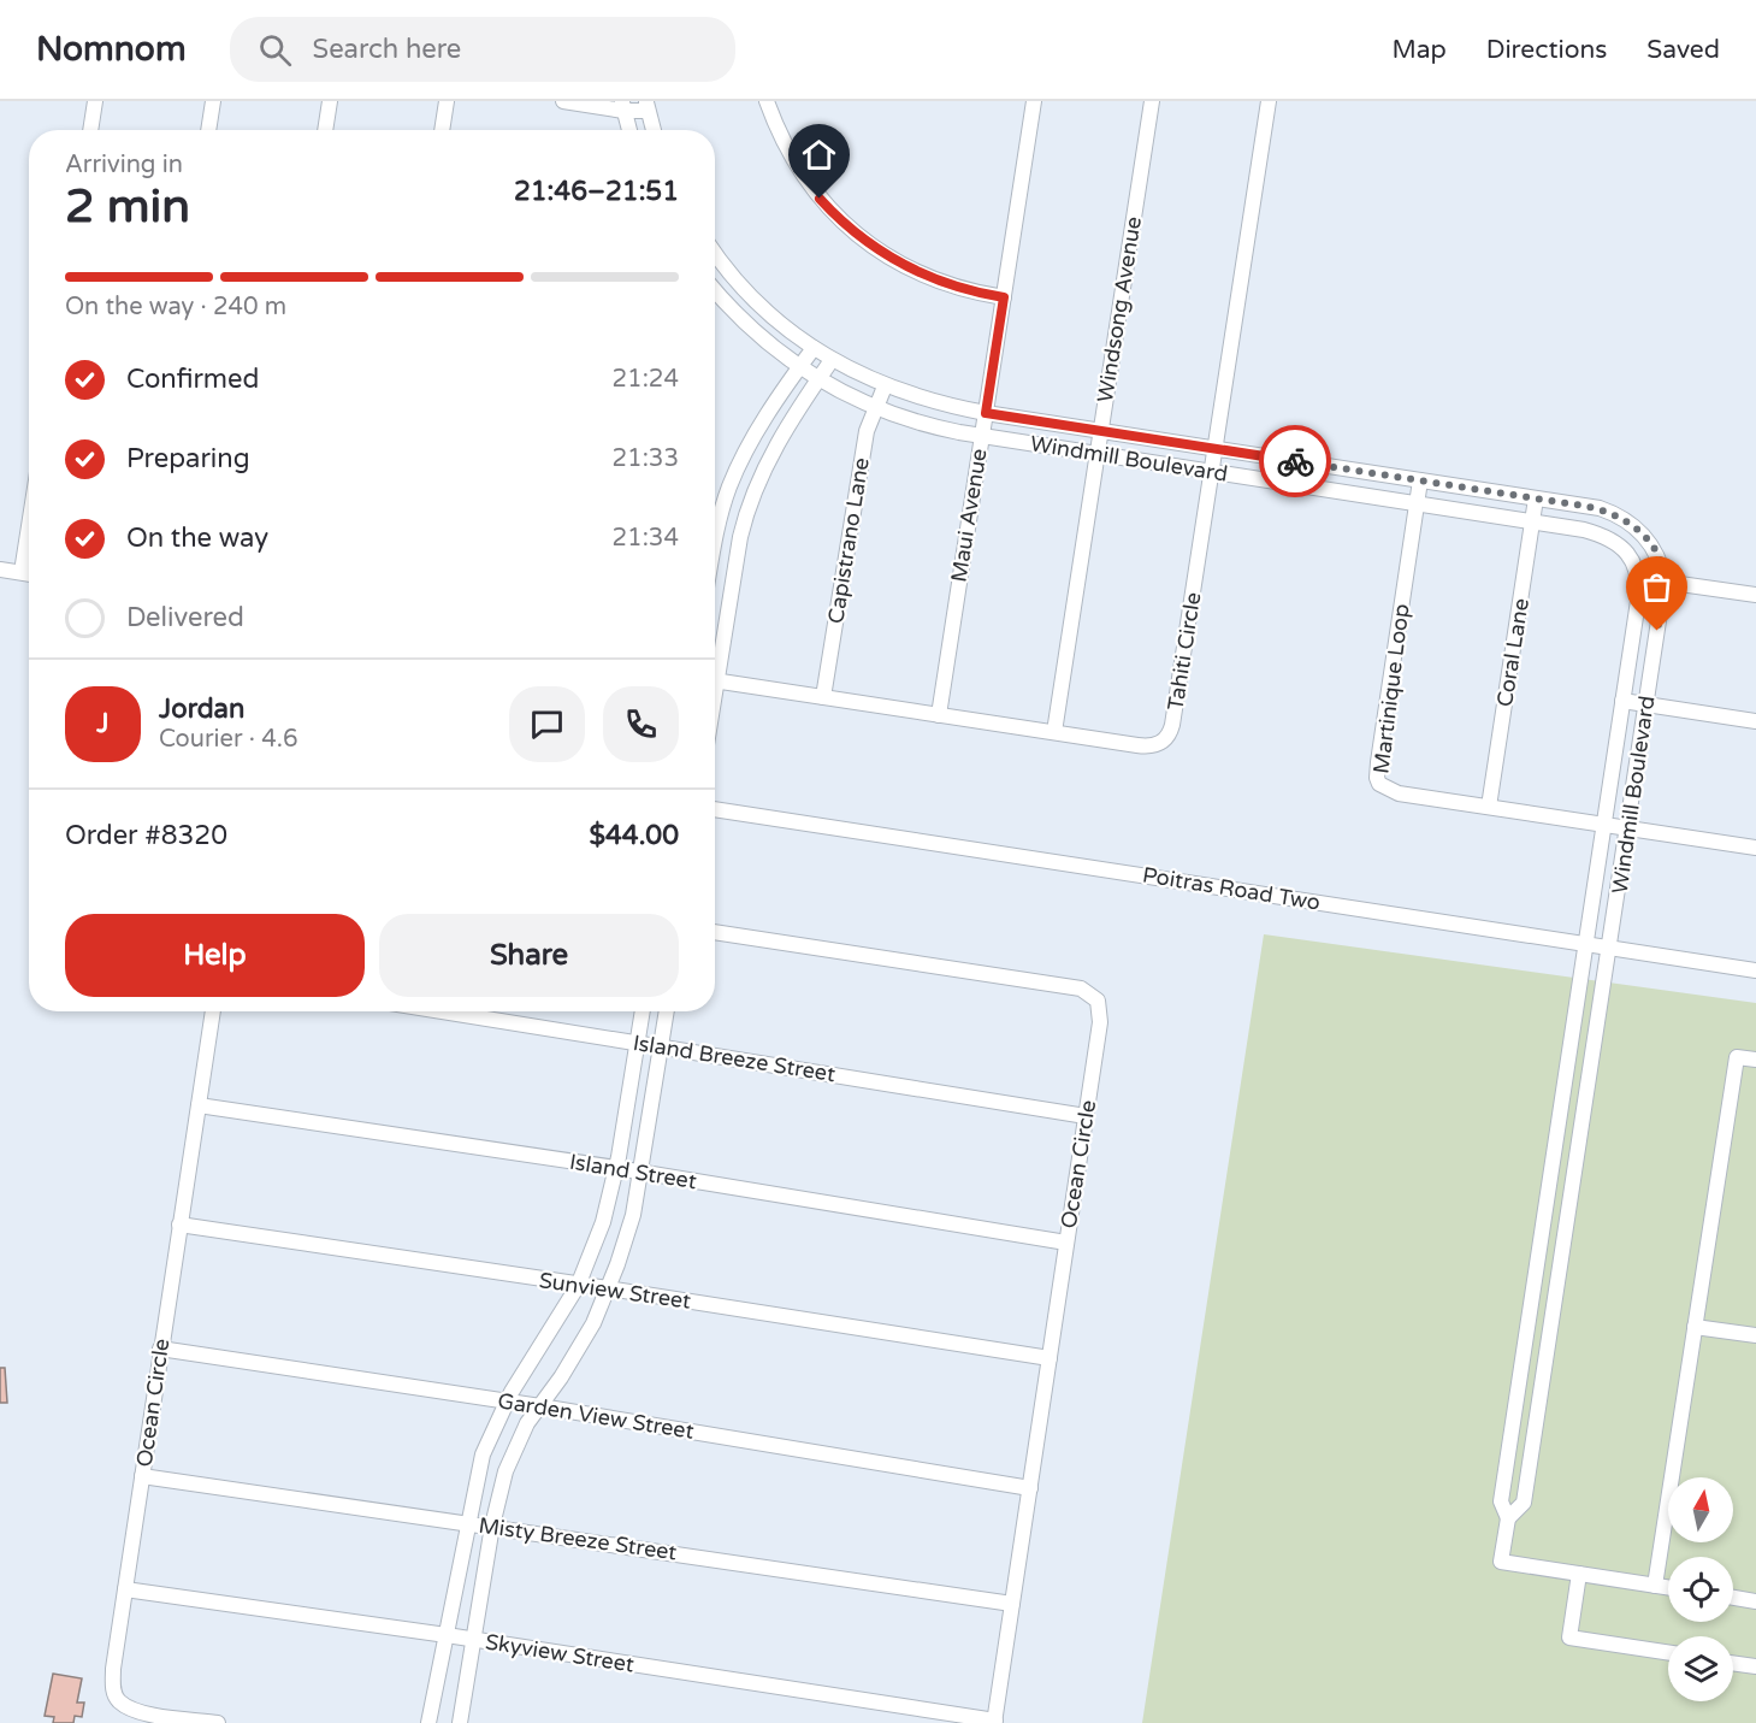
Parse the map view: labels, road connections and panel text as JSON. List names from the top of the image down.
{
  "streets": {
    "street": [
      "Windsong Avenue",
      "Windmill Boulevard",
      "Maui Avenue",
      "Capistrano Lane",
      "Tahiti Circle",
      "Coral Lane",
      "Martinique Loop",
      "Poitras Road Two",
      "Island Breeze Street",
      "Ocean Circle",
      "Island Street",
      "Sunview Street",
      "Garden View Street",
      "Misty Breeze Street",
      "Skyview Street"
    ]
  },
  "crossings": [
    ["Windsong Avenue", "Windmill Boulevard"],
    ["Windsong Avenue", "Tahiti Circle"],
    ["Windmill Boulevard", "Maui Avenue"],
    ["Windmill Boulevard", "Capistrano Lane"],
    ["Windmill Boulevard", "Tahiti Circle"],
    ["Windmill Boulevard", "Coral Lane"],
    ["Windmill Boulevard", "Martinique Loop"],
    ["Windmill Boulevard", "Poitras Road Two"],
    ["Maui Avenue", "Tahiti Circle"],
    ["Capistrano Lane", "Tahiti Circle"],
    ["Coral Lane", "Martinique Loop"],
    ["Island Breeze Street", "Ocean Circle"],
    ["Ocean Circle", "Island Street"],
    ["Ocean Circle", "Sunview Street"],
    ["Ocean Circle", "Garden View Street"],
    ["Ocean Circle", "Misty Breeze Street"],
    ["Ocean Circle", "Skyview Street"]
  ],
  "north": "top",
  "page": {
    "header": "Nomnom",
    "search": "Search here",
    "nav": ["Map", "Directions", "Saved"],
    "heading": ["2 min", "Arriving in", "21:46–21:51"],
    "panel": [
      "Jordan",
      "Courier · 4.6",
      "Order #8320",
      "$44.00"
    ],
    "bar": "On the way · 240 m",
    "list": [
      ["Confirmed", "21:24"],
      ["Preparing", "21:33"],
      ["On the way", "21:34"],
      "Delivered"
    ],
    "round": "J",
    "buttons": ["Help", "Share"]
  }
}
